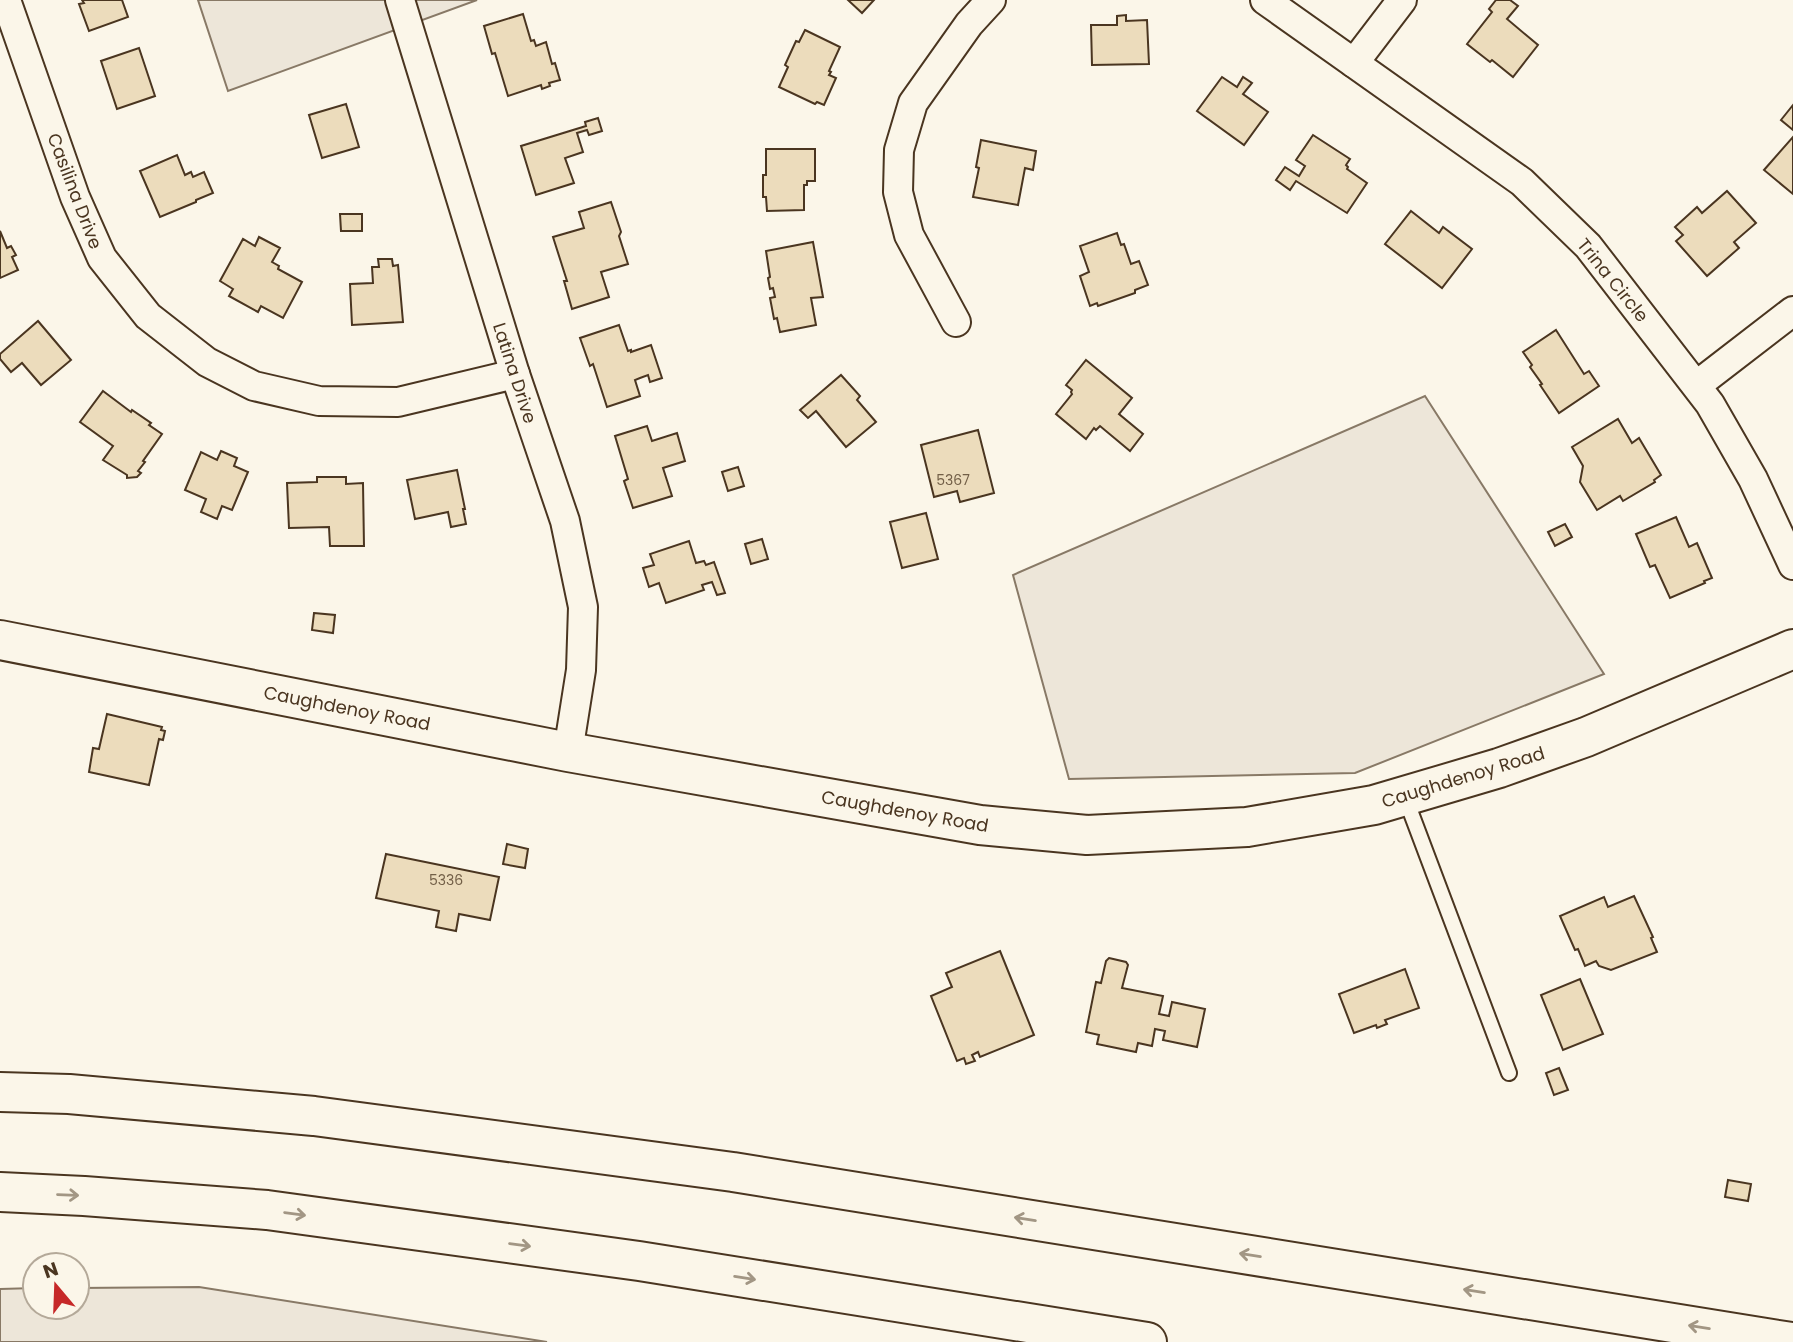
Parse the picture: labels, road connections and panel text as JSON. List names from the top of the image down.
{
  "streets": {
    "main road": ["Caughdenoy Road"],
    "street": ["Casilina Drive", "Trina Circle", "Latina Drive"]
  },
  "crossings": [
    ["Casilina Drive", "Latina Drive"],
    ["Latina Drive", "Caughdenoy Road"]
  ],
  "house_numbers": ["5367", "5336"],
  "north": "top"
}
